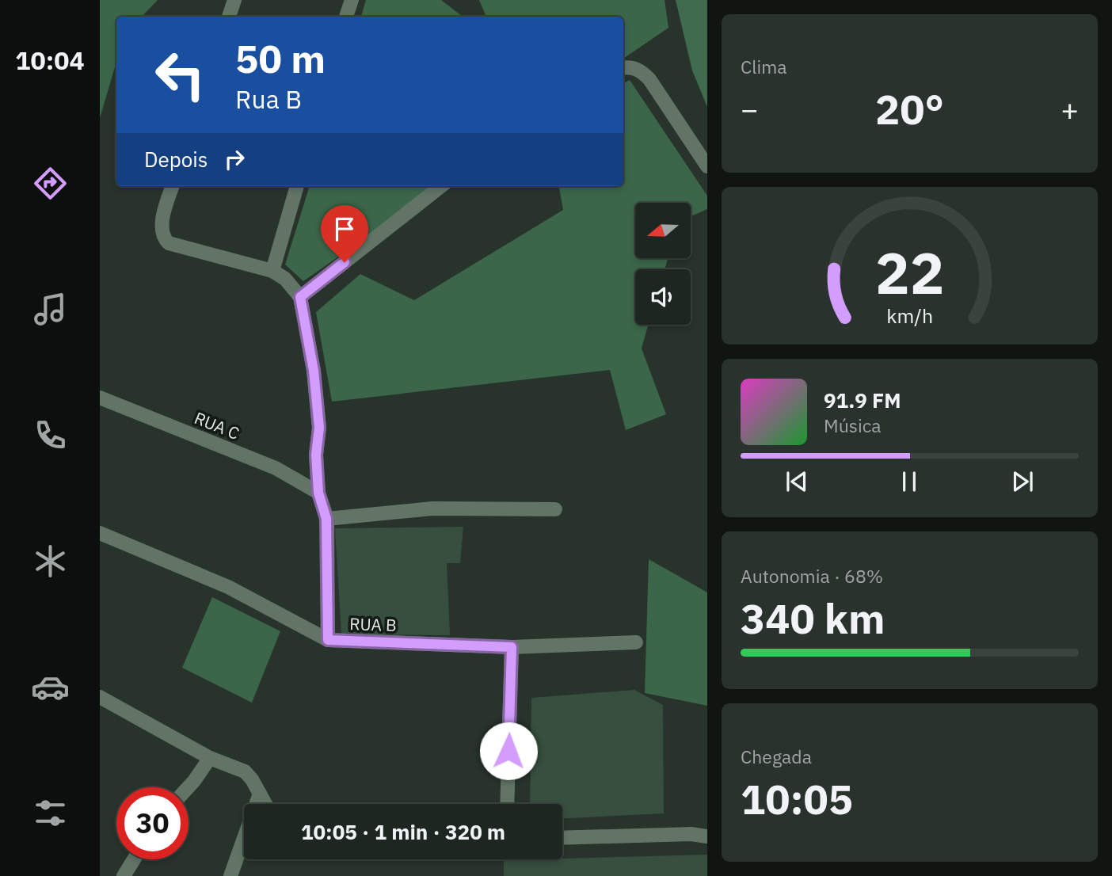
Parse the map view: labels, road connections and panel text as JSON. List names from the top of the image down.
{
  "streets": {
    "street": ["RUA C", "RUA B"]
  },
  "north": "left",
  "page": {
    "tabs": "10:04",
    "tile": [
      "Clima",
      ["Autonomia · 68%", "340 km"],
      ["Chegada", "10:05"]
    ],
    "turn": ["50 m", "Rua B"],
    "heat": ["−", "20°", "+"],
    "then": "Depois",
    "song": ["91.9 FM", "Música"],
    "limit": "30",
    "trip": "10:05 · 1 min · 320 m",
    "gauge": ["22", "km/h"]
  }
}
